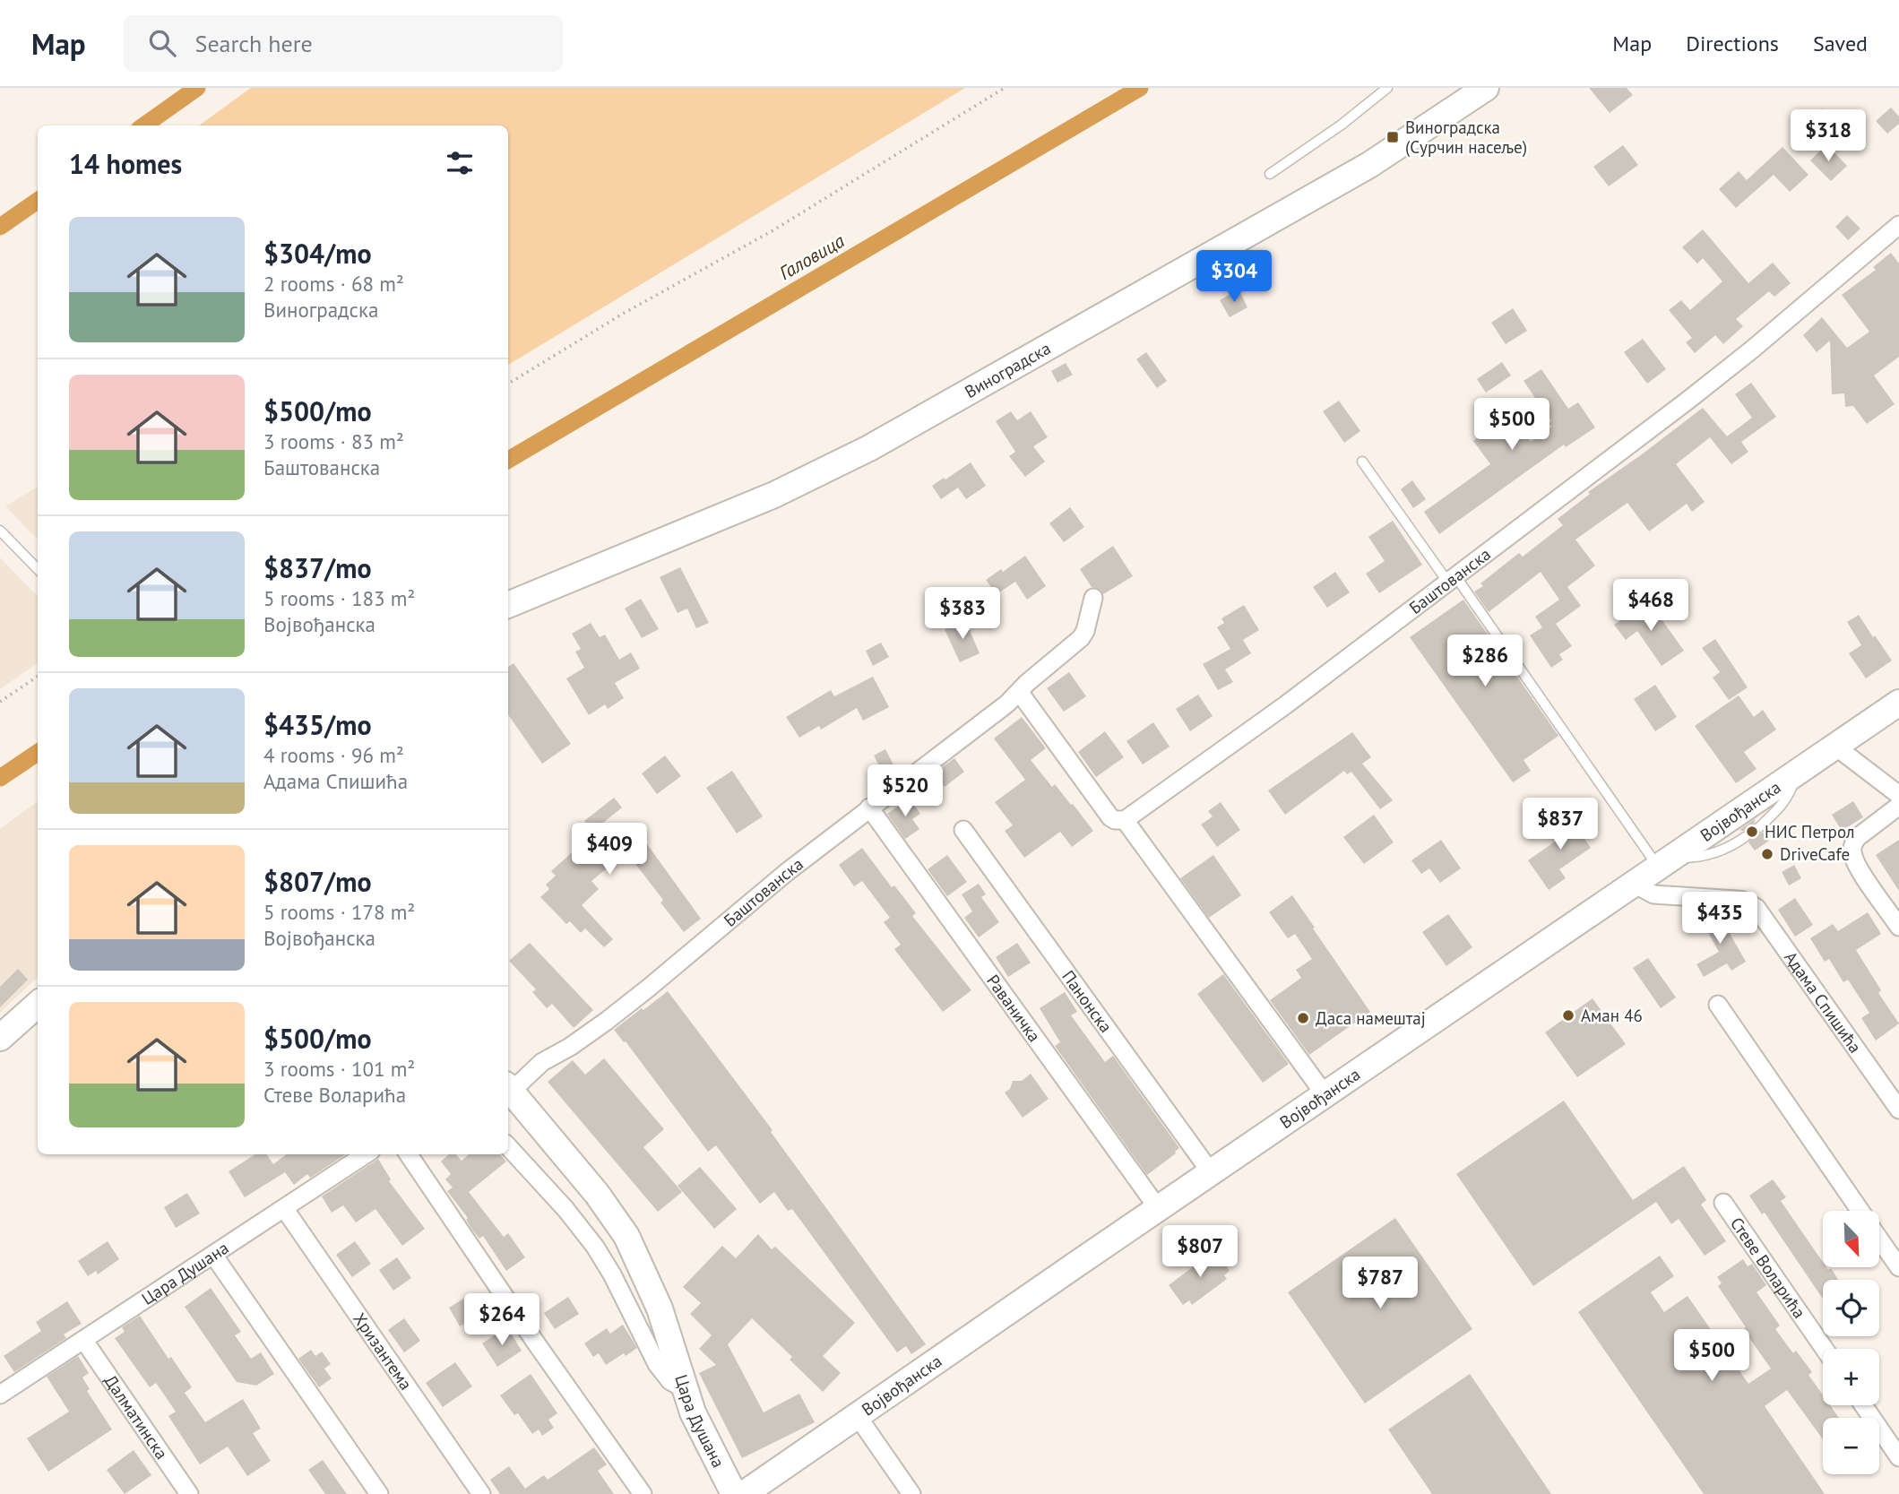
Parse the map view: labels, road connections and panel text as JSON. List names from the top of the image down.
{
  "streets": {
    "street": [
      "Виноградска",
      "Баштованска",
      "Војвођанска",
      "Панонска",
      "Адама Спишића",
      "Раваничка",
      "Стеве Воларића",
      "Цара Душана",
      "Хризантема",
      "Далматинска"
    ]
  },
  "crossings": [
    ["Баштованска", "Раваничка"],
    ["Војвођанска", "Панонска"],
    ["Војвођанска", "Адама Спишића"],
    ["Војвођанска", "Раваничка"],
    ["Цара Душана", "Хризантема"],
    ["Цара Душана", "Далматинска"]
  ],
  "water": ["Галовица"],
  "places": {
    "transit": ["Виноградска (Сурчин насеље)"],
    "other": [
      "НИС Петрол",
      "DriveCafe",
      "Аман 46",
      "Даса намештај"
    ]
  },
  "north": "bottom right",
  "page": {
    "header": "Map",
    "search": "Search here",
    "nav": ["Map", "Directions", "Saved"],
    "price": [
      "$318",
      "$304",
      "$500",
      "$468",
      "$383",
      "$286",
      "$520",
      "$837",
      "$409",
      "$435",
      "$807",
      "$787",
      "$264",
      "$500"
    ],
    "heading": "14 homes",
    "list": [
      {
        "name": "$304/mo",
        "note": "2 rooms · 68 m² · Виноградска"
      },
      {
        "name": "$500/mo",
        "note": "3 rooms · 83 m² · Баштованска"
      },
      {
        "name": "$837/mo",
        "note": "5 rooms · 183 m² · Војвођанска"
      },
      {
        "name": "$435/mo",
        "note": "4 rooms · 96 m² · Адама Спишића"
      },
      {
        "name": "$807/mo",
        "note": "5 rooms · 178 m² · Војвођанска"
      },
      {
        "name": "$500/mo",
        "note": "3 rooms · 101 m² · Стеве Воларића"
      }
    ],
    "map_buttons": ["+", "−"]
  }
}
